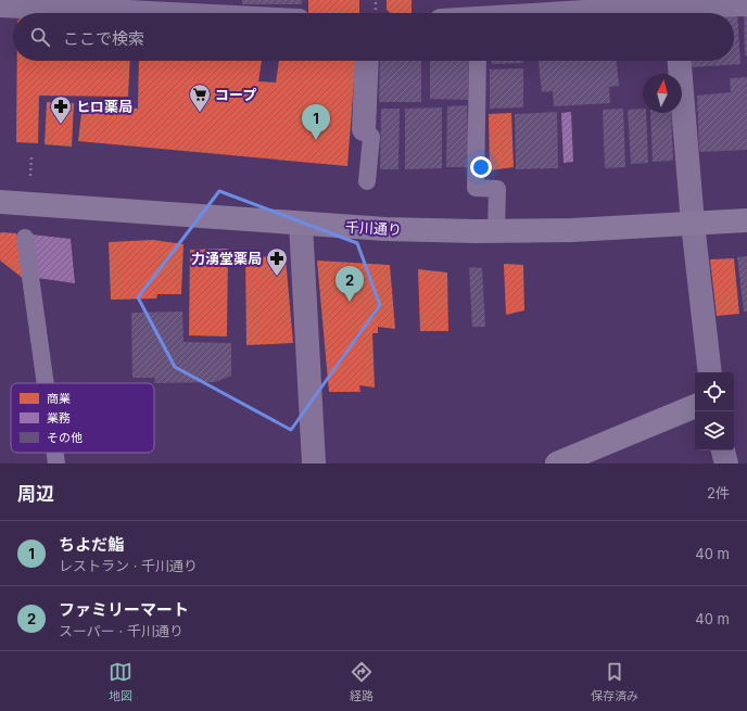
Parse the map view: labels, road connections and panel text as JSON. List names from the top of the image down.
{
  "streets": {
    "main road": ["千川通り"]
  },
  "places": {
    "supermarket": ["コープ"],
    "pharmacy": ["ヒロ薬局", "力湧堂薬局"]
  },
  "legend": ["商業", "業務", "その他"],
  "north": "top",
  "page": {
    "search": "ここで検索",
    "pins": ["1", "2"],
    "heading": ["周辺", "2件"],
    "list": [
      {
        "mark": "1",
        "name": "ちよだ鮨",
        "note": "レストラン · 千川通り",
        "value": "40 m"
      },
      {
        "mark": "2",
        "name": "ファミリーマート",
        "note": "スーパー · 千川通り",
        "value": "40 m"
      }
    ],
    "nav": ["地図", "経路", "保存済み"]
  }
}
